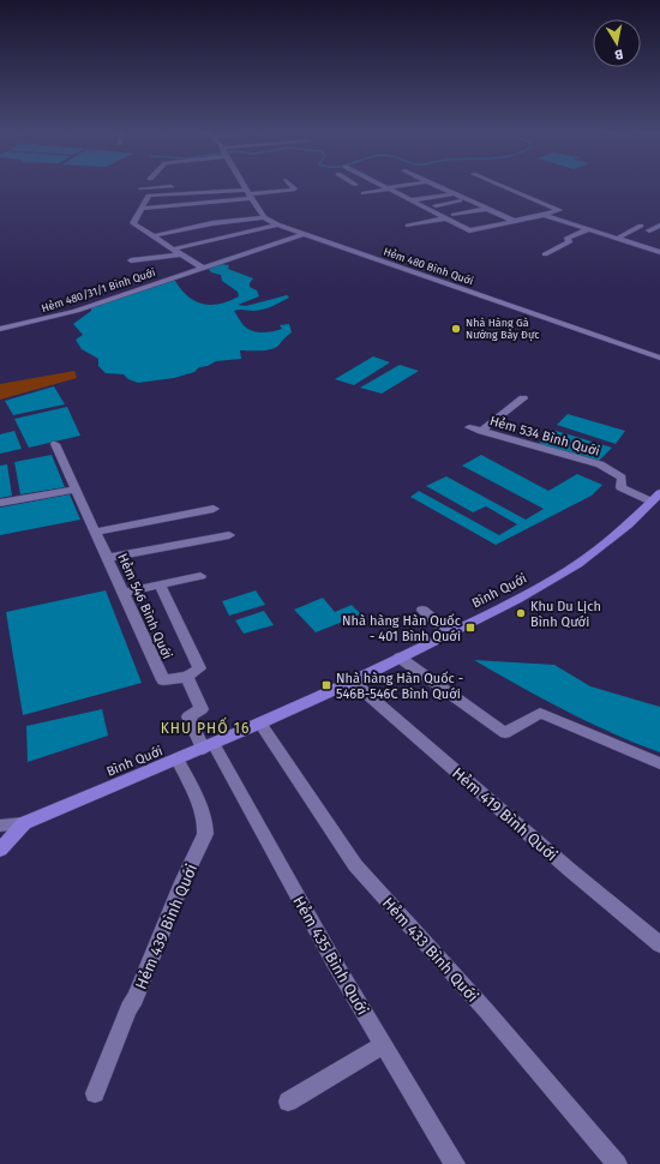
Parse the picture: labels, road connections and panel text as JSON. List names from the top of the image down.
{
  "streets": {
    "main road": ["Bình Quới"],
    "street": [
      "Hẻm 480 Bình Quới",
      "Hẻm 480/31/1 Bình Quới",
      "Hẻm 534 Bình Quới",
      "Hẻm 546 Bình Quới",
      "Hẻm 419 Bình Quới",
      "Hẻm 439 Bình Quới",
      "Hẻm 433 Bình Quới",
      "Hẻm 435 Bình Quới"
    ]
  },
  "crossings": [
    ["Hẻm 480 Bình Quới", "Hẻm 480/31/1 Bình Quới"],
    ["Hẻm 534 Bình Quới", "Bình Quới"],
    ["Bình Quới", "Hẻm 419 Bình Quới"],
    ["Bình Quới", "Hẻm 439 Bình Quới"],
    ["Bình Quới", "Hẻm 433 Bình Quới"],
    ["Bình Quới", "Hẻm 435 Bình Quới"]
  ],
  "districts": ["KHU PHỐ 16"],
  "places": {
    "other": ["Nhà Hàng Gà Nướng Bảy Đực", "Khu Du Lịch Bình Qưới"],
    "transit": ["Nhà hàng Hàn Quốc - 401 Bình Quới", "Nhà hàng Hàn Quốc - 546B-546C Bình Quới"]
  },
  "north": "bottom"
}
